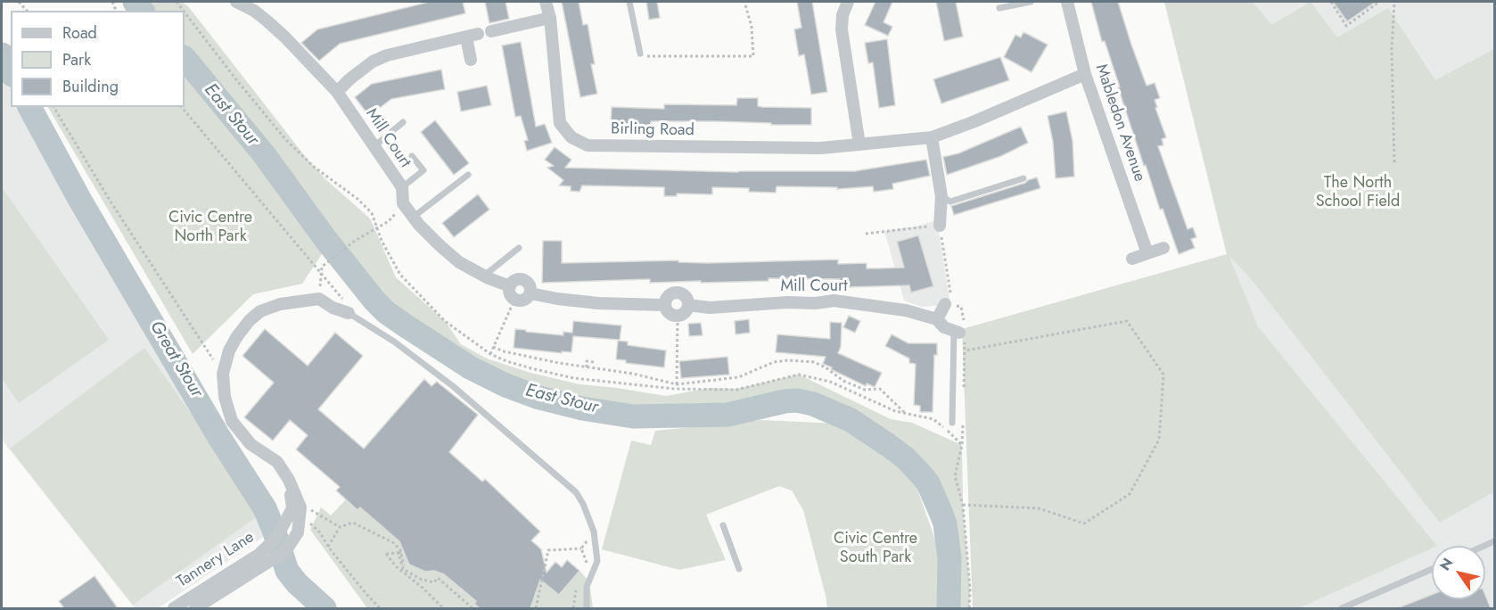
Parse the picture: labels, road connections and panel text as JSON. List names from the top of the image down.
{
  "streets": {
    "street": [
      "Mabledon Avenue",
      "Birling Road",
      "Mill Court",
      "Tannery Lane"
    ]
  },
  "crossings": [
    ["Mabledon Avenue", "Birling Road"]
  ],
  "water": ["East Stour", "Great Stour"],
  "parks": ["The North School Field", "Civic Centre North Park", "Civic Centre South Park"],
  "legend": ["Road", "Park", "Building"],
  "north": "top left"
}
